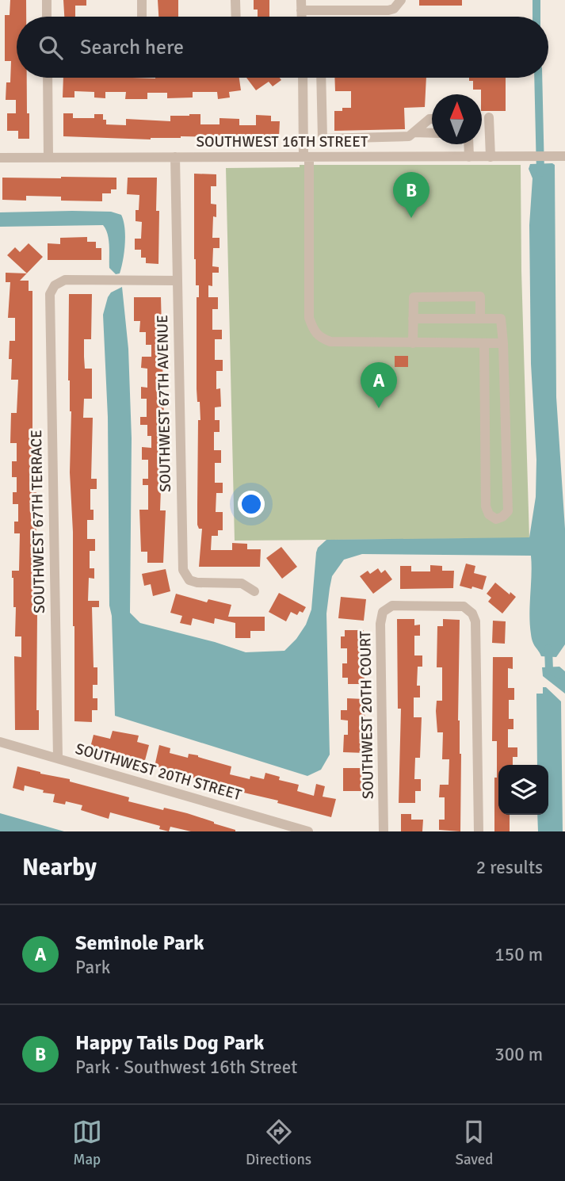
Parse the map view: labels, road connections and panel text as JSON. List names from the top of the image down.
{
  "streets": {
    "street": [
      "SOUTHWEST 16TH STREET",
      "SOUTHWEST 67TH AVENUE",
      "SOUTHWEST 67TH TERRACE",
      "SOUTHWEST 20TH COURT",
      "SOUTHWEST 20TH STREET"
    ]
  },
  "crossings": [
    ["SOUTHWEST 16TH STREET", "SOUTHWEST 67TH AVENUE"],
    ["SOUTHWEST 67TH AVENUE", "SOUTHWEST 67TH TERRACE"],
    ["SOUTHWEST 67TH TERRACE", "SOUTHWEST 20TH STREET"]
  ],
  "north": "top",
  "page": {
    "search": "Search here",
    "pins": ["B", "A"],
    "heading": ["Nearby", "2 results"],
    "list": [
      {
        "mark": "A",
        "name": "Seminole Park",
        "note": "Park",
        "value": "150 m"
      },
      {
        "mark": "B",
        "name": "Happy Tails Dog Park",
        "note": "Park · Southwest 16th Street",
        "value": "300 m"
      }
    ],
    "nav": ["Map", "Directions", "Saved"]
  }
}
